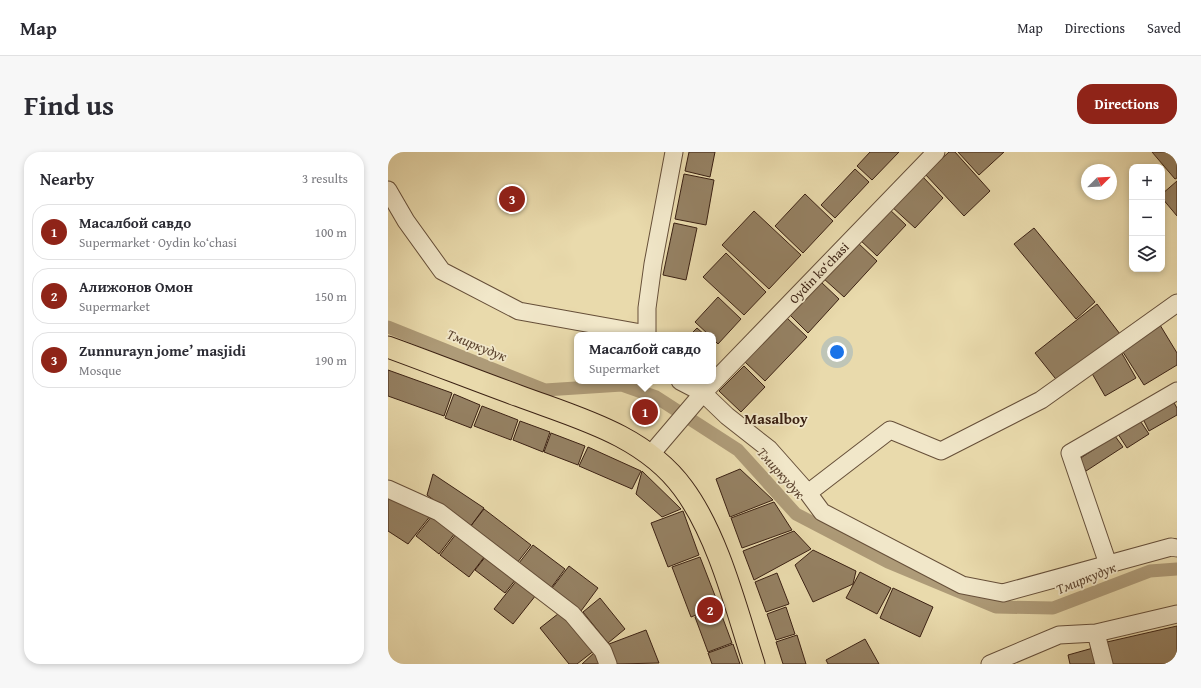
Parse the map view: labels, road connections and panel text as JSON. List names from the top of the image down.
{
  "streets": {
    "street": ["Oydin ko‘chasi"]
  },
  "districts": ["Masalboy"],
  "water": ["Тмиркудук"],
  "north": "top right",
  "page": {
    "header": "Map",
    "nav": ["Map", "Directions", "Saved"],
    "title": "Find us",
    "buttons": "Directions",
    "heading": ["Nearby", "3 results"],
    "map_buttons": ["+", "−"],
    "pins": ["3", "1", "2"],
    "list": [
      {
        "mark": "1",
        "name": "Масалбой савдо",
        "note": "Supermarket · Oydin ko‘chasi",
        "value": "100 m"
      },
      {
        "mark": "2",
        "name": "Алижонов Омон",
        "note": "Supermarket",
        "value": "150 m"
      },
      {
        "mark": "3",
        "name": "Zunnurayn jome’ masjidi",
        "note": "Mosque",
        "value": "190 m"
      }
    ],
    "popup": ["Масалбой савдо", "Supermarket"]
  }
}
